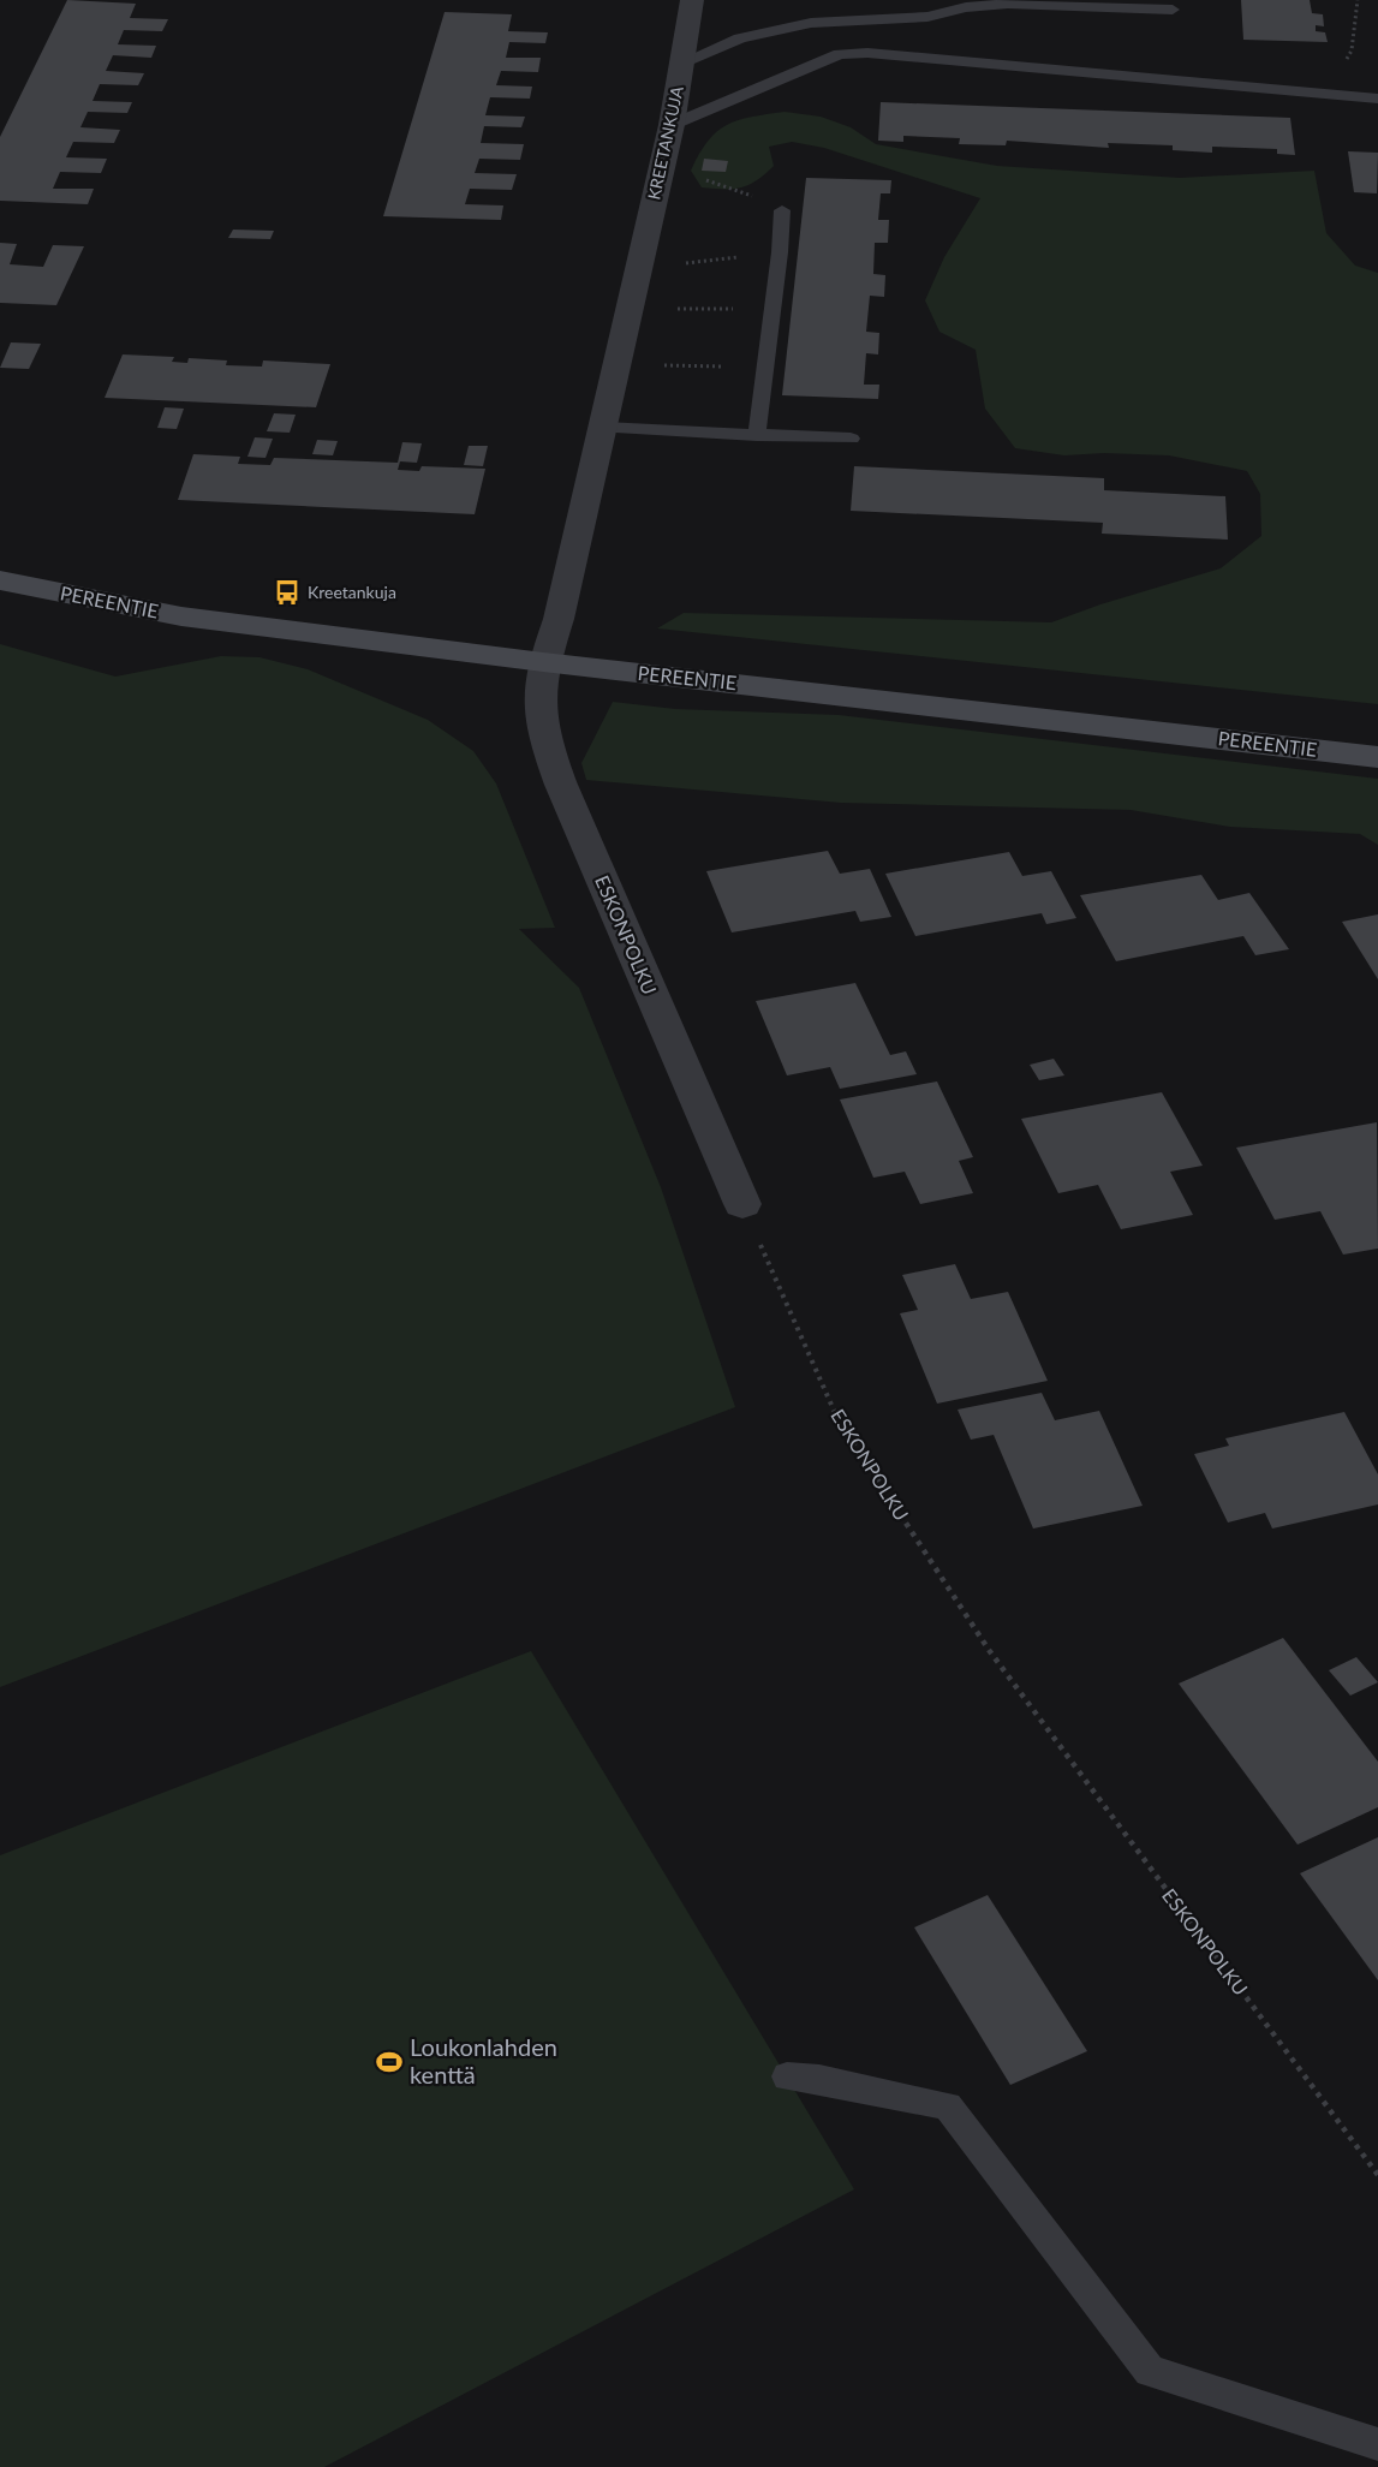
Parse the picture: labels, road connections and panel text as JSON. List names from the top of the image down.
{
  "streets": {
    "street": ["KREETANKUJA", "PEREENTIE", "ESKONPOLKU"]
  },
  "crossings": [
    ["KREETANKUJA", "PEREENTIE"],
    ["KREETANKUJA", "ESKONPOLKU"],
    ["PEREENTIE", "ESKONPOLKU"]
  ],
  "places": {
    "bus stop": ["Kreetankuja"],
    "sports": ["Loukonlahden kenttä"]
  }
}
